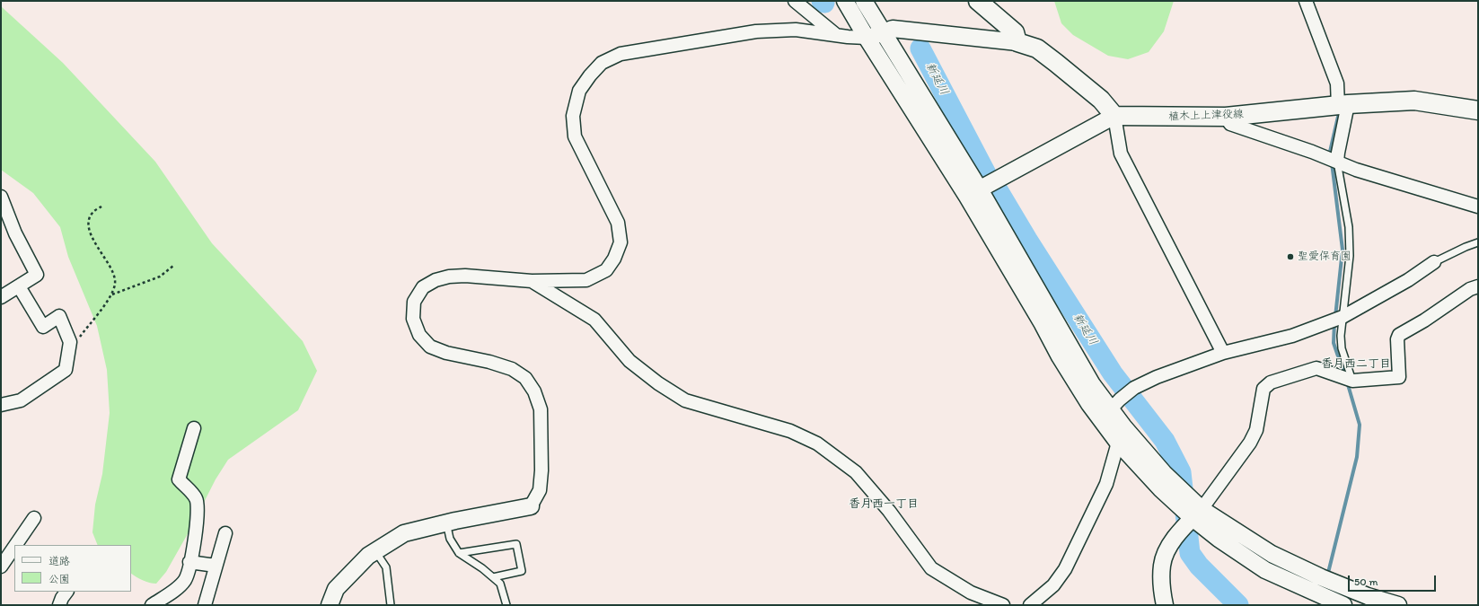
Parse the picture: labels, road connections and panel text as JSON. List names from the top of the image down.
{
  "streets": {
    "main road": ["植木上上津役線"]
  },
  "districts": ["香月西二丁目", "香月西一丁目"],
  "water": ["新延川"],
  "places": ["聖愛保育園"],
  "legend": ["道路", "公園"],
  "scale_bar": "50 m"
}
